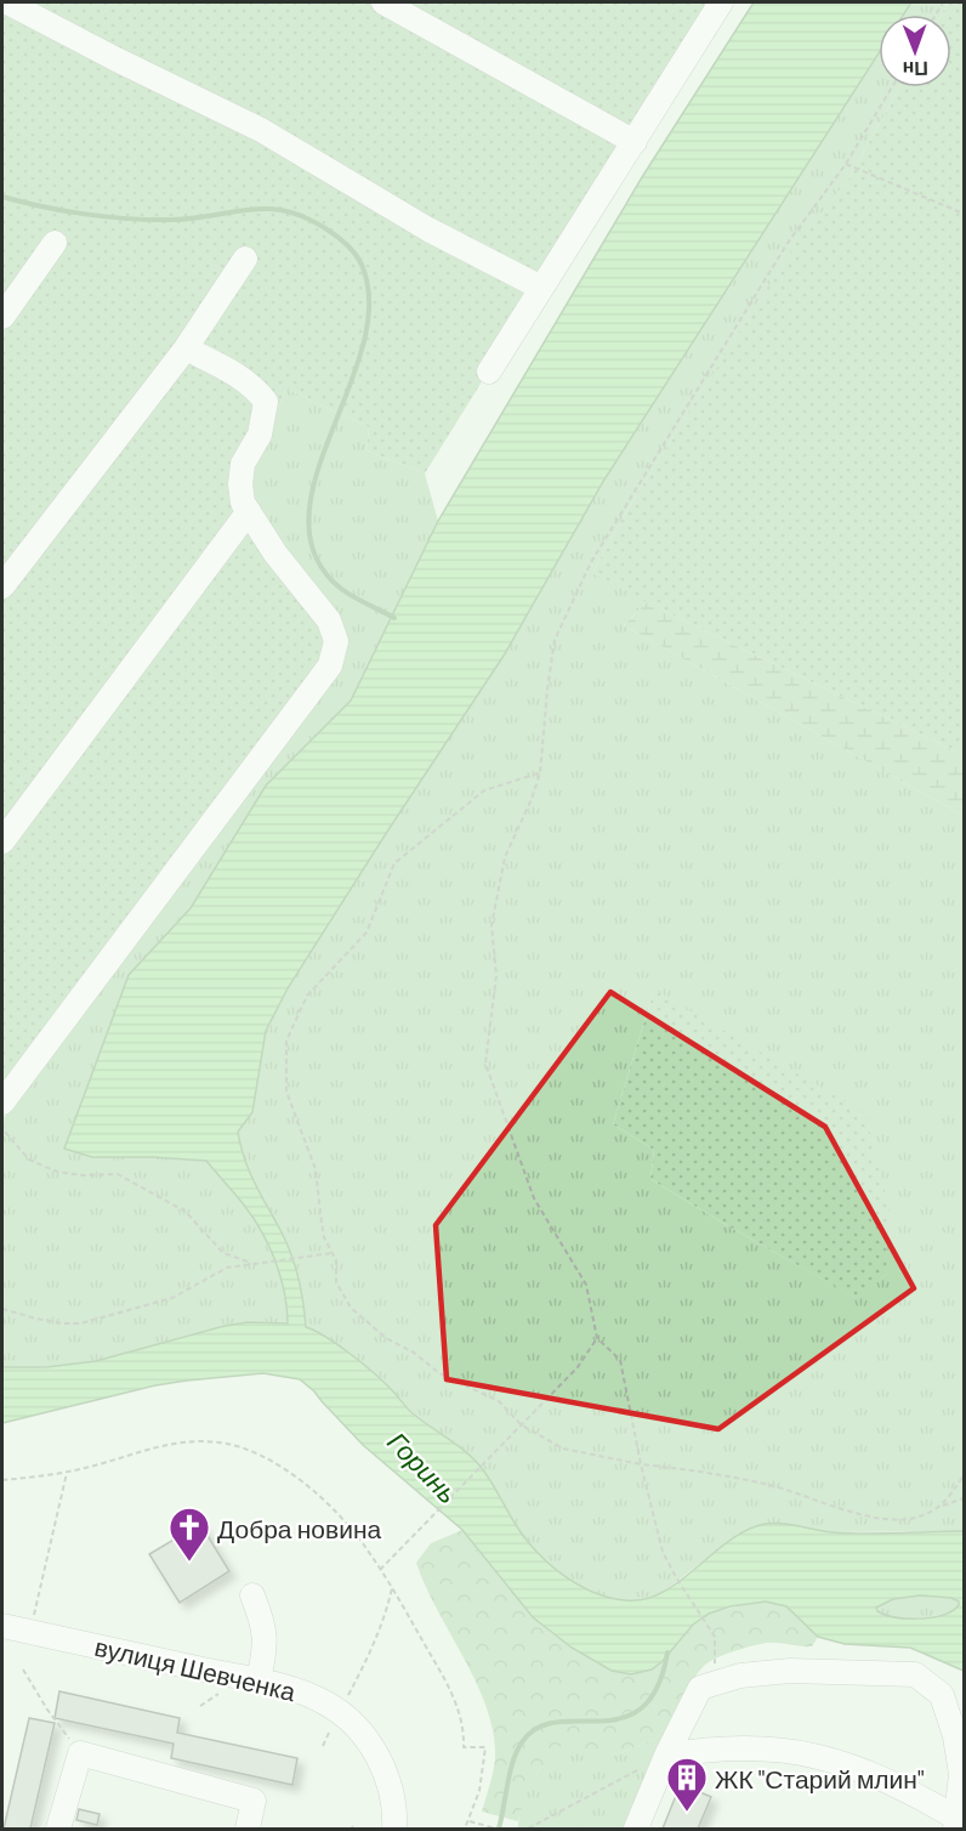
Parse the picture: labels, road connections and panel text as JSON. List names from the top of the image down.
{
  "streets": {
    "street": ["вулиця Шевченка"]
  },
  "water": ["Горинь"],
  "places": {
    "church": ["Добра новина"],
    "building": ["ЖК \"Старий млин\""]
  },
  "north": "bottom"
}
